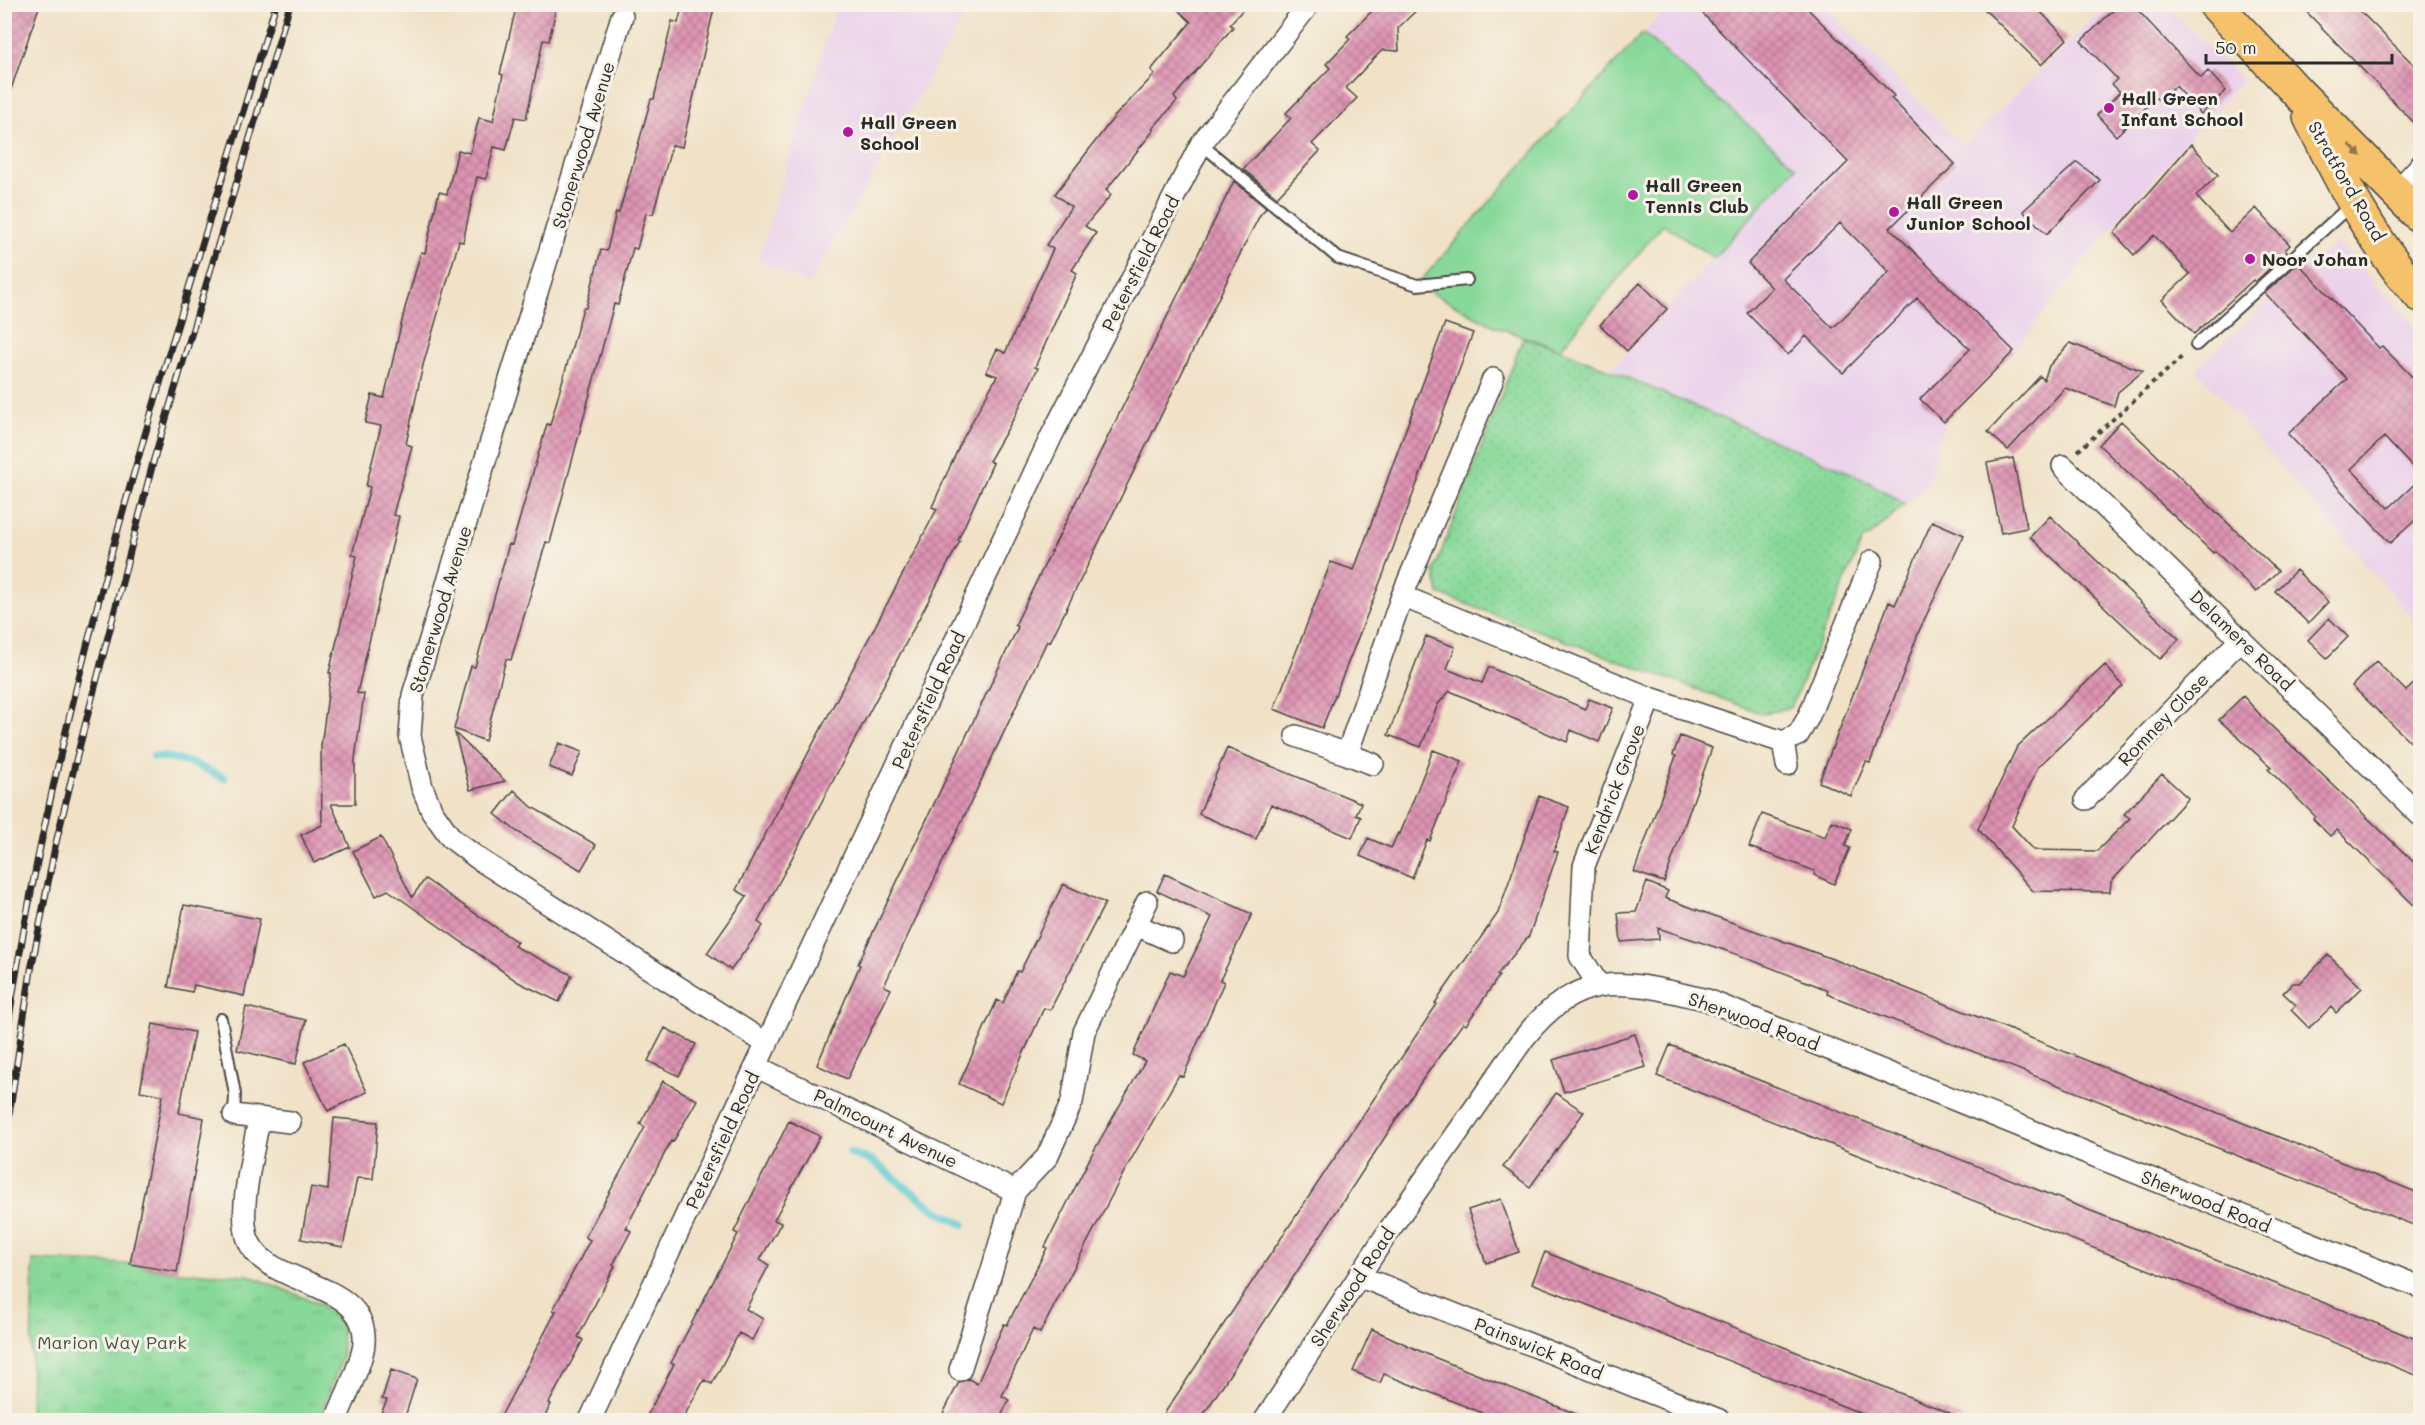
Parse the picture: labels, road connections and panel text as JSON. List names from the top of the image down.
{
  "streets": {
    "highway": ["Stratford Road"],
    "street": [
      "Stonerwood Avenue",
      "Petersfield Road",
      "Delamere Road",
      "Romney Close",
      "Kendrick Grove",
      "Sherwood Road",
      "Palmcourt Avenue",
      "Painswick Road"
    ]
  },
  "crossings": [
    ["Stonerwood Avenue", "Petersfield Road"],
    ["Petersfield Road", "Palmcourt Avenue"],
    ["Delamere Road", "Romney Close"],
    ["Kendrick Grove", "Sherwood Road"],
    ["Sherwood Road", "Painswick Road"]
  ],
  "parks": ["Marion Way Park"],
  "places": [
    "Hall Green Infant School",
    "Hall Green School",
    "Hall Green Tennis Club",
    "Hall Green Junior School",
    "Noor Johan"
  ],
  "scale_bar": "50 m"
}
